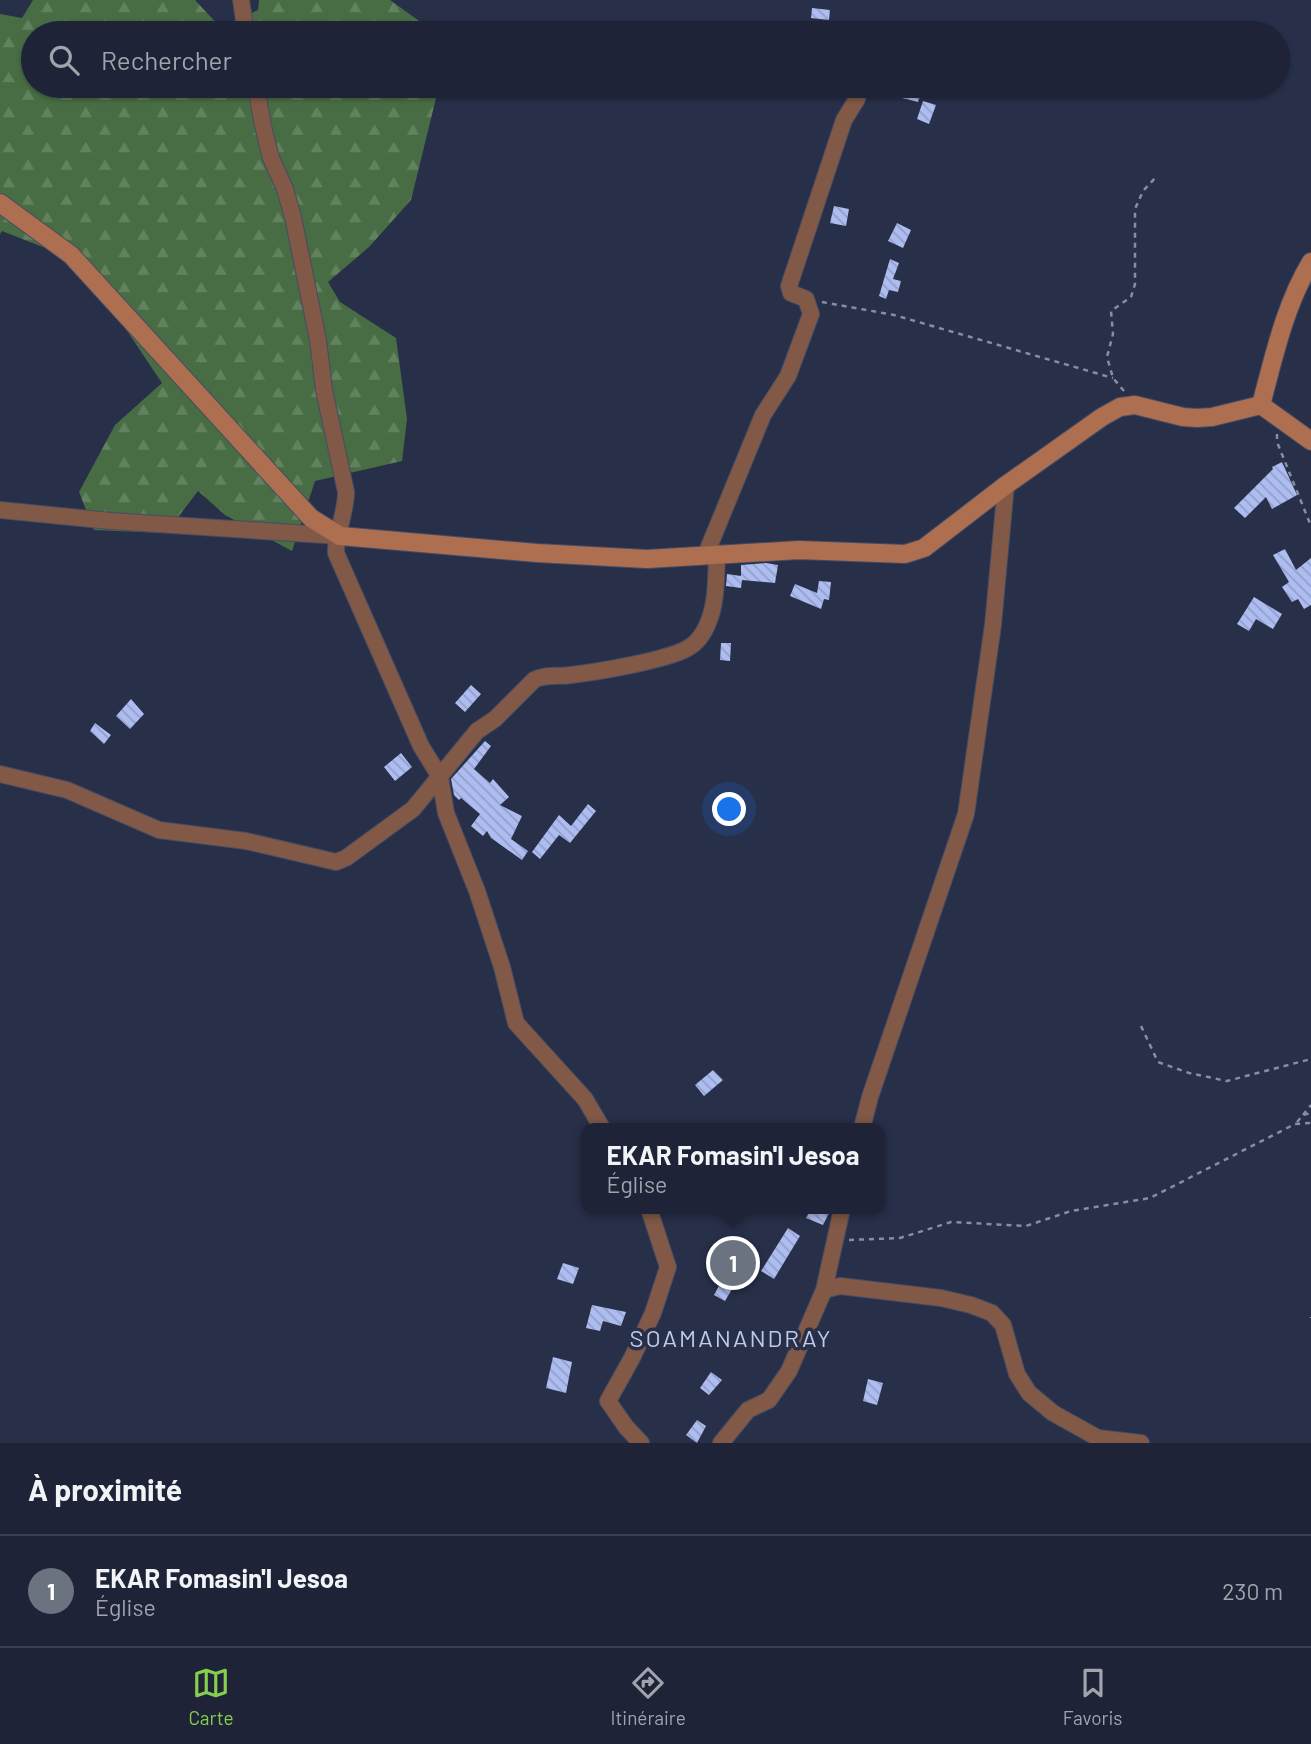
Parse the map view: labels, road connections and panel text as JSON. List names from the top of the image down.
{
  "districts": ["SOAMANANDRAY"],
  "page": {
    "search": "Rechercher",
    "popup": ["EKAR Fomasin'I Jesoa", "Église"],
    "pins": "1",
    "heading": "À proximité",
    "list": [
      {
        "mark": "1",
        "name": "EKAR Fomasin'I Jesoa",
        "note": "Église",
        "value": "230 m"
      }
    ],
    "nav": ["Carte", "Itinéraire", "Favoris"]
  }
}
